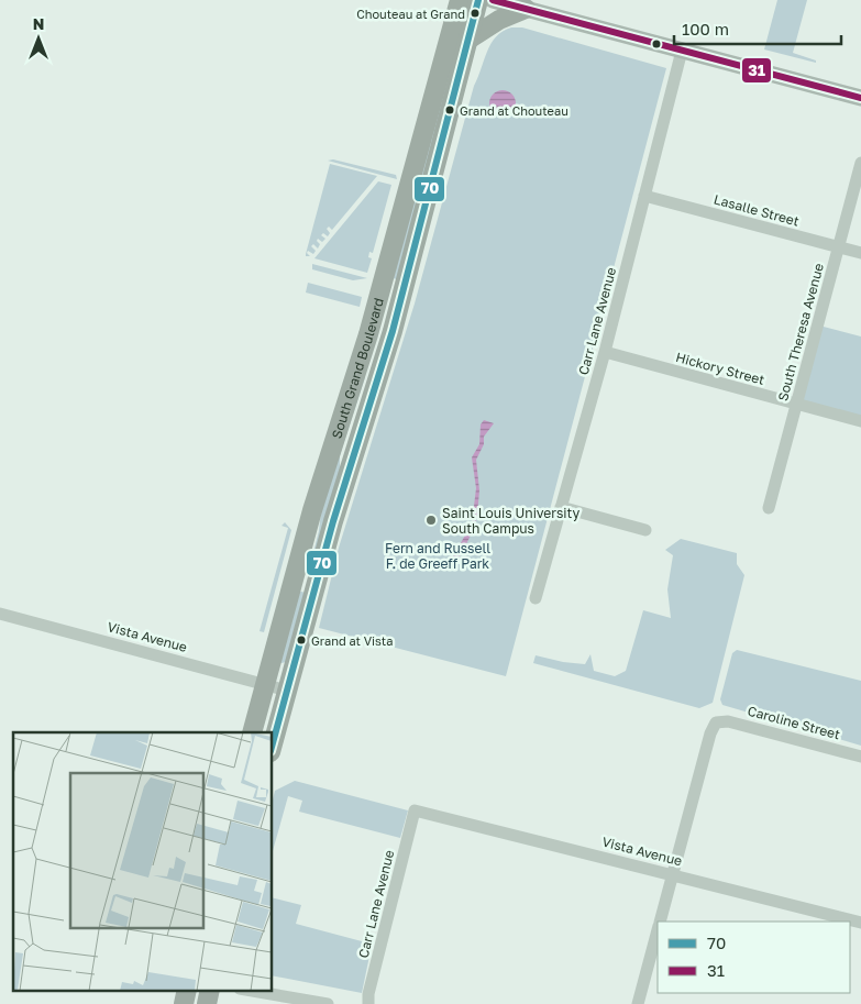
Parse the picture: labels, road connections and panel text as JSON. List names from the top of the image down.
{
  "streets": {
    "main road": ["South Grand Boulevard"],
    "street": [
      "Lasalle Street",
      "Carr Lane Avenue",
      "South Theresa Avenue",
      "Hickory Street",
      "Vista Avenue",
      "Caroline Street"
    ]
  },
  "crossings": [
    ["Lasalle Street", "Carr Lane Avenue"],
    ["Lasalle Street", "South Theresa Avenue"],
    ["Carr Lane Avenue", "Hickory Street"],
    ["Carr Lane Avenue", "Vista Avenue"],
    ["South Theresa Avenue", "Hickory Street"],
    ["South Grand Boulevard", "Vista Avenue"],
    ["Vista Avenue", "Caroline Street"]
  ],
  "parks": ["Fern and Russell F. de Greeff Park"],
  "places": [
    "Chouteau at Grand",
    "Grand at Chouteau",
    "Saint Louis University South Campus",
    "Grand at Vista"
  ],
  "lines": ["transit line 70", "transit line 31"],
  "legend": ["70", "31"],
  "scale_bar": "100 m",
  "north": "top"
}
